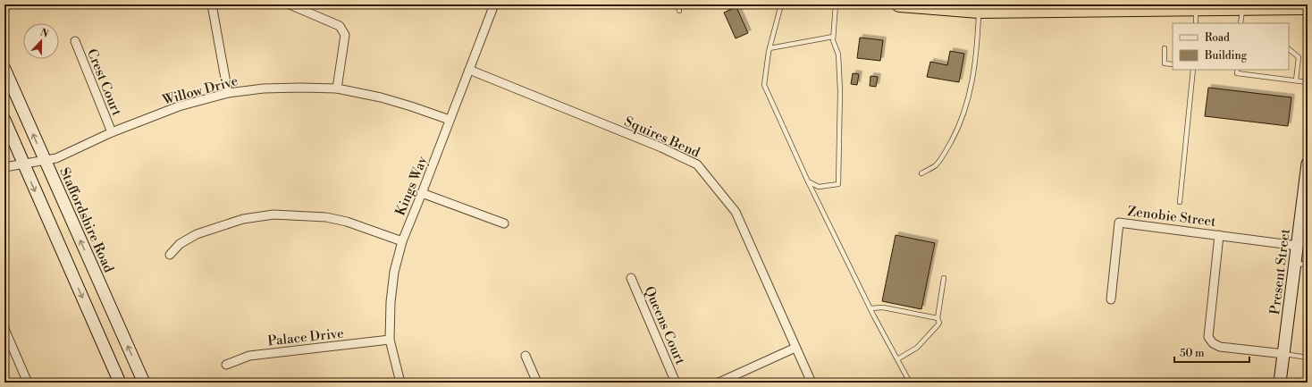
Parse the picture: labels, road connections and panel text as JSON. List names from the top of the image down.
{
  "streets": {
    "main road": ["Staffordshire Road", "Present Street"],
    "street": [
      "Crest Court",
      "Willow Drive",
      "Squires Bend",
      "Kings Way",
      "Zenobie Street",
      "Queens Court",
      "Palace Drive"
    ]
  },
  "crossings": [
    ["Crest Court", "Willow Drive"],
    ["Willow Drive", "Kings Way"],
    ["Willow Drive", "Staffordshire Road"],
    ["Squires Bend", "Kings Way"],
    ["Kings Way", "Palace Drive"],
    ["Zenobie Street", "Present Street"]
  ],
  "legend": ["Road", "Building"],
  "scale_bar": "50 m",
  "north": "top"
}
